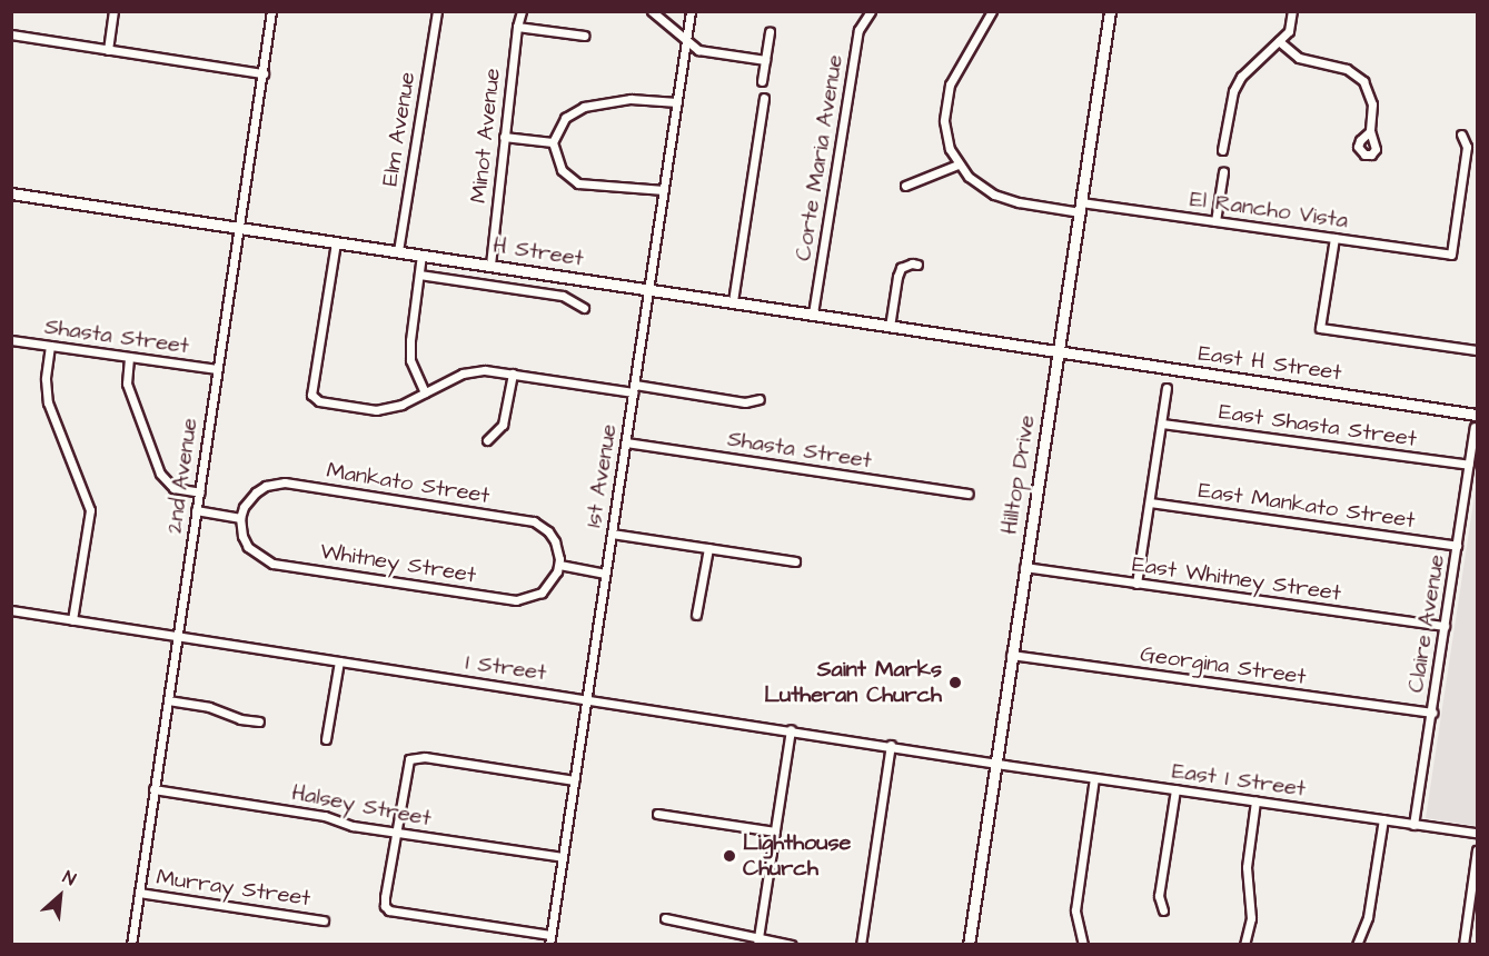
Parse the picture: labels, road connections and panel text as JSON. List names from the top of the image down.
{
  "streets": {
    "main road": ["H Street", "East H Street", "Hilltop Drive"],
    "street": [
      "Elm Avenue",
      "Minot Avenue",
      "Corte Maria Avenue",
      "El Rancho Vista",
      "Shasta Street",
      "East Shasta Street",
      "2nd Avenue",
      "1st Avenue",
      "Mankato Street",
      "East Mankato Street",
      "Whitney Street",
      "East Whitney Street",
      "Claire Avenue",
      "Georgina Street",
      "I Street",
      "East I Street",
      "Halsey Street",
      "Murray Street"
    ]
  },
  "crossings": [
    ["Elm Avenue", "H Street"],
    ["Minot Avenue", "H Street"],
    ["Corte Maria Avenue", "H Street"],
    ["El Rancho Vista", "Hilltop Drive"],
    ["H Street", "East H Street"],
    ["H Street", "Hilltop Drive"],
    ["H Street", "2nd Avenue"],
    ["H Street", "1st Avenue"],
    ["Shasta Street", "2nd Avenue"],
    ["Shasta Street", "1st Avenue"],
    ["East H Street", "Hilltop Drive"],
    ["East Shasta Street", "Claire Avenue"],
    ["Hilltop Drive", "East Whitney Street"],
    ["Hilltop Drive", "Georgina Street"],
    ["Hilltop Drive", "I Street"],
    ["Hilltop Drive", "East I Street"],
    ["2nd Avenue", "I Street"],
    ["2nd Avenue", "Halsey Street"],
    ["2nd Avenue", "Murray Street"],
    ["1st Avenue", "I Street"],
    ["1st Avenue", "Halsey Street"],
    ["Mankato Street", "Whitney Street"],
    ["East Mankato Street", "Claire Avenue"],
    ["East Whitney Street", "Claire Avenue"],
    ["Claire Avenue", "Georgina Street"],
    ["Claire Avenue", "East I Street"],
    ["I Street", "East I Street"]
  ],
  "places": ["Saint Marks Lutheran Church", "Lighthouse Church"],
  "north": "top right"
}
